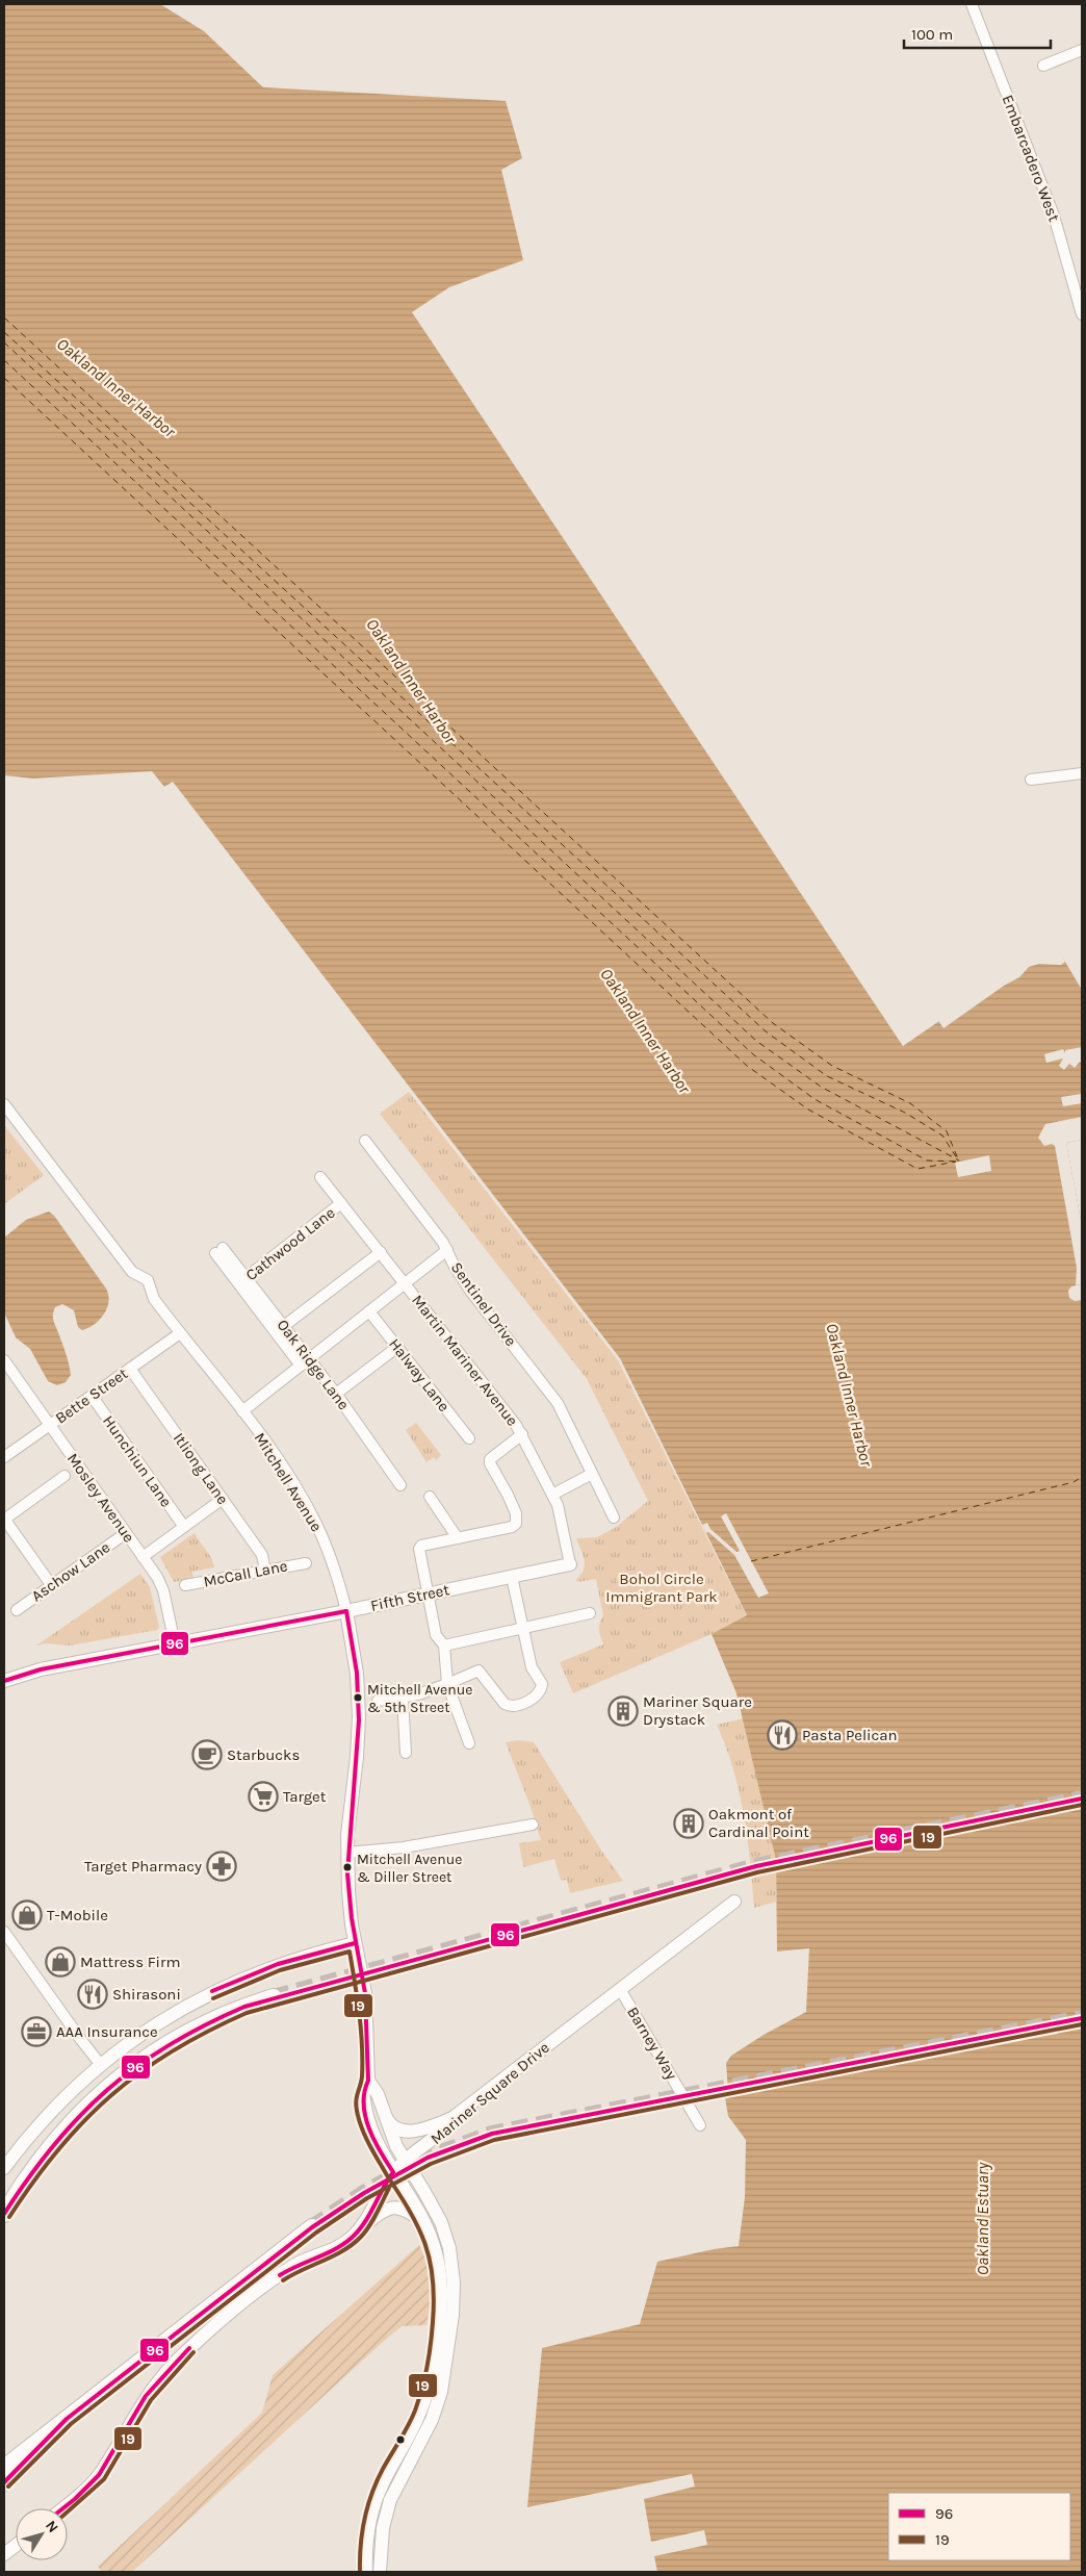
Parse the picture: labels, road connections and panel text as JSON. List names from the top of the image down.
{
  "streets": {
    "street": [
      "Embarcadero West",
      "Cathwood Lane",
      "Sentinel Drive",
      "Martin Mariner Avenue",
      "Oak Ridge Lane",
      "Halway Lane",
      "Bette Street",
      "Hunchiun Lane",
      "Itliong Lane",
      "Mitchell Avenue",
      "Mosley Avenue",
      "Aschow Lane",
      "McCall Lane",
      "Fifth Street",
      "Barney Way",
      "Mariner Square Drive"
    ]
  },
  "crossings": [
    ["Cathwood Lane", "Martin Mariner Avenue"],
    ["Cathwood Lane", "Oak Ridge Lane"],
    ["Martin Mariner Avenue", "Fifth Street"],
    ["Bette Street", "Hunchiun Lane"],
    ["Bette Street", "Itliong Lane"],
    ["Bette Street", "Mitchell Avenue"],
    ["Bette Street", "Mosley Avenue"],
    ["Itliong Lane", "McCall Lane"],
    ["Mitchell Avenue", "Fifth Street"],
    ["Mitchell Avenue", "Mariner Square Drive"],
    ["Mosley Avenue", "Aschow Lane"],
    ["Mosley Avenue", "Fifth Street"],
    ["Barney Way", "Mariner Square Drive"]
  ],
  "water": ["Oakland Inner Harbor", "Oakland Estuary"],
  "parks": ["Bohol Circle Immigrant Park"],
  "places": {
    "other": ["Mitchell Avenue & 5th Street", "Mitchell Avenue & Diller Street"],
    "building": ["Mariner Square Drystack", "Oakmont of Cardinal Point"],
    "restaurant": ["Pasta Pelican", "Shirasoni"],
    "cafe": ["Starbucks"],
    "supermarket": ["Target"],
    "pharmacy": ["Target Pharmacy"],
    "shop": ["T-Mobile", "Mattress Firm"],
    "office": ["AAA Insurance"]
  },
  "lines": ["transit line 96", "transit line 19"],
  "legend": ["96", "19"],
  "scale_bar": "100 m",
  "north": "top right"
}
